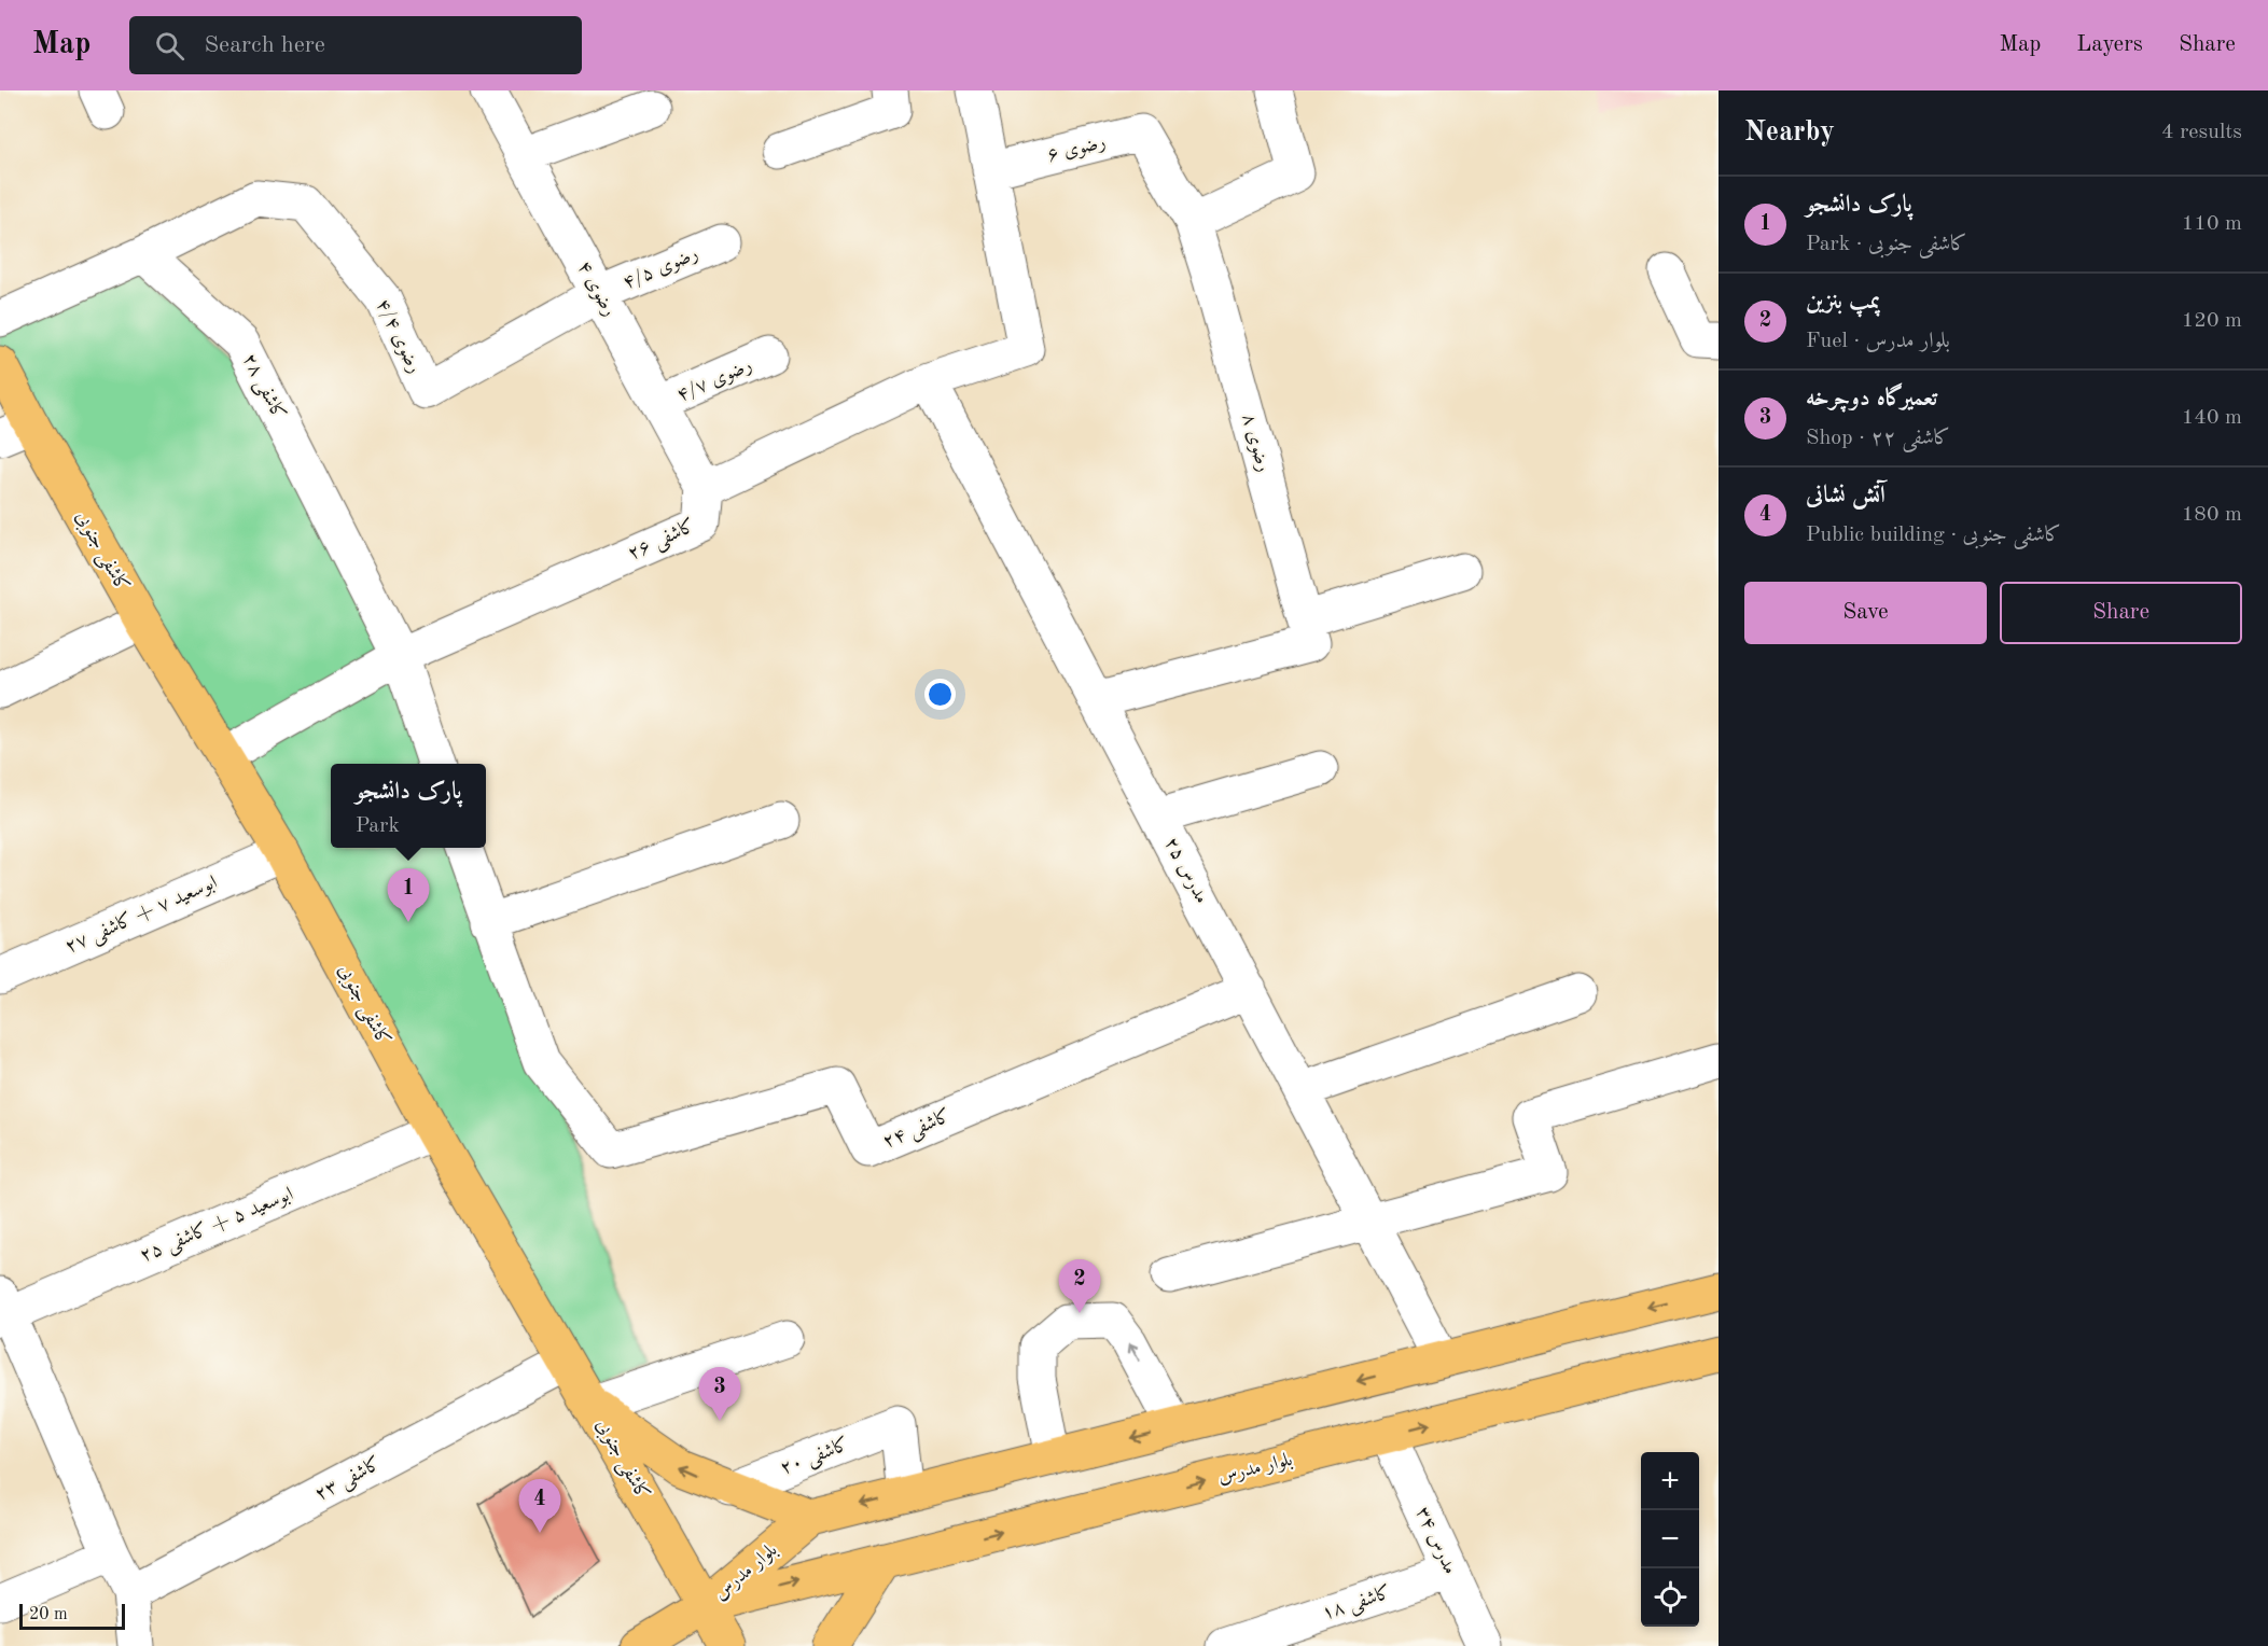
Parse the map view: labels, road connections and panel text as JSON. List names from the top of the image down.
{
  "streets": {
    "main road": ["کاشفی جنوبی", "بلوار مدرس"],
    "street": [
      "رضوی ۶",
      "رضوی ۴/۵",
      "رضوی ۴",
      "رضوی ۴/۴",
      "رضوی ۴/۷",
      "کاشفی ۲۸",
      "رضوی ۸",
      "کاشفی ۲۶",
      "مدرس ۲۵",
      "ابوسعید ۷ + کاشفی ۲۷",
      "کاشفی ۲۴",
      "ابوسعید ۵ + کاشفی ۲۵",
      "کاشفی ۲۰",
      "کاشفی ۲۳",
      "مدرس ۳۴",
      "کاشفی ۱۸"
    ]
  },
  "crossings": [
    ["رضوی ۶", "رضوی ۸"],
    ["رضوی ۴/۵", "رضوی ۴"],
    ["رضوی ۴/۵", "رضوی ۴/۴"],
    ["رضوی ۴", "رضوی ۴/۴"],
    ["رضوی ۴", "رضوی ۴/۷"],
    ["رضوی ۴", "کاشفی ۲۶"],
    ["رضوی ۴/۴", "کاشفی ۲۸"],
    ["کاشفی ۲۸", "کاشفی ۲۶"],
    ["رضوی ۸", "مدرس ۲۵"],
    ["کاشفی جنوبی", "ابوسعید ۷ + کاشفی ۲۷"],
    ["کاشفی جنوبی", "ابوسعید ۵ + کاشفی ۲۵"],
    ["کاشفی جنوبی", "بلوار مدرس"],
    ["کاشفی جنوبی", "کاشفی ۲۳"],
    ["مدرس ۲۵", "کاشفی ۲۴"],
    ["مدرس ۲۵", "بلوار مدرس"],
    ["کاشفی ۲۰", "بلوار مدرس"],
    ["بلوار مدرس", "مدرس ۳۴"],
    ["مدرس ۳۴", "کاشفی ۱۸"]
  ],
  "scale_bar": "20 m",
  "page": {
    "header": "Map",
    "search": "Search here",
    "nav": ["Map", "Layers", "Share"],
    "heading": ["Nearby", "4 results"],
    "list": [
      {
        "mark": "1",
        "name": "پارک دانشجو",
        "note": "Park · کاشفی جنوبی",
        "value": "110 m"
      },
      {
        "mark": "2",
        "name": "پمپ بنزین",
        "note": "Fuel · بلوار مدرس",
        "value": "120 m"
      },
      {
        "mark": "3",
        "name": "تعمیرگاه دوچرخه",
        "note": "Shop · کاشفی ۲۲",
        "value": "140 m"
      },
      {
        "mark": "4",
        "name": "آتش نشانی",
        "note": "Public building · کاشفی جنوبی",
        "value": "180 m"
      }
    ],
    "buttons": ["Save", "Share"],
    "popup": ["پارک دانشجو", "Park"],
    "pins": [
      "1",
      "2",
      "3",
      "4"
    ],
    "map_buttons": ["+", "−"],
    "scale": "20 m"
  }
}
